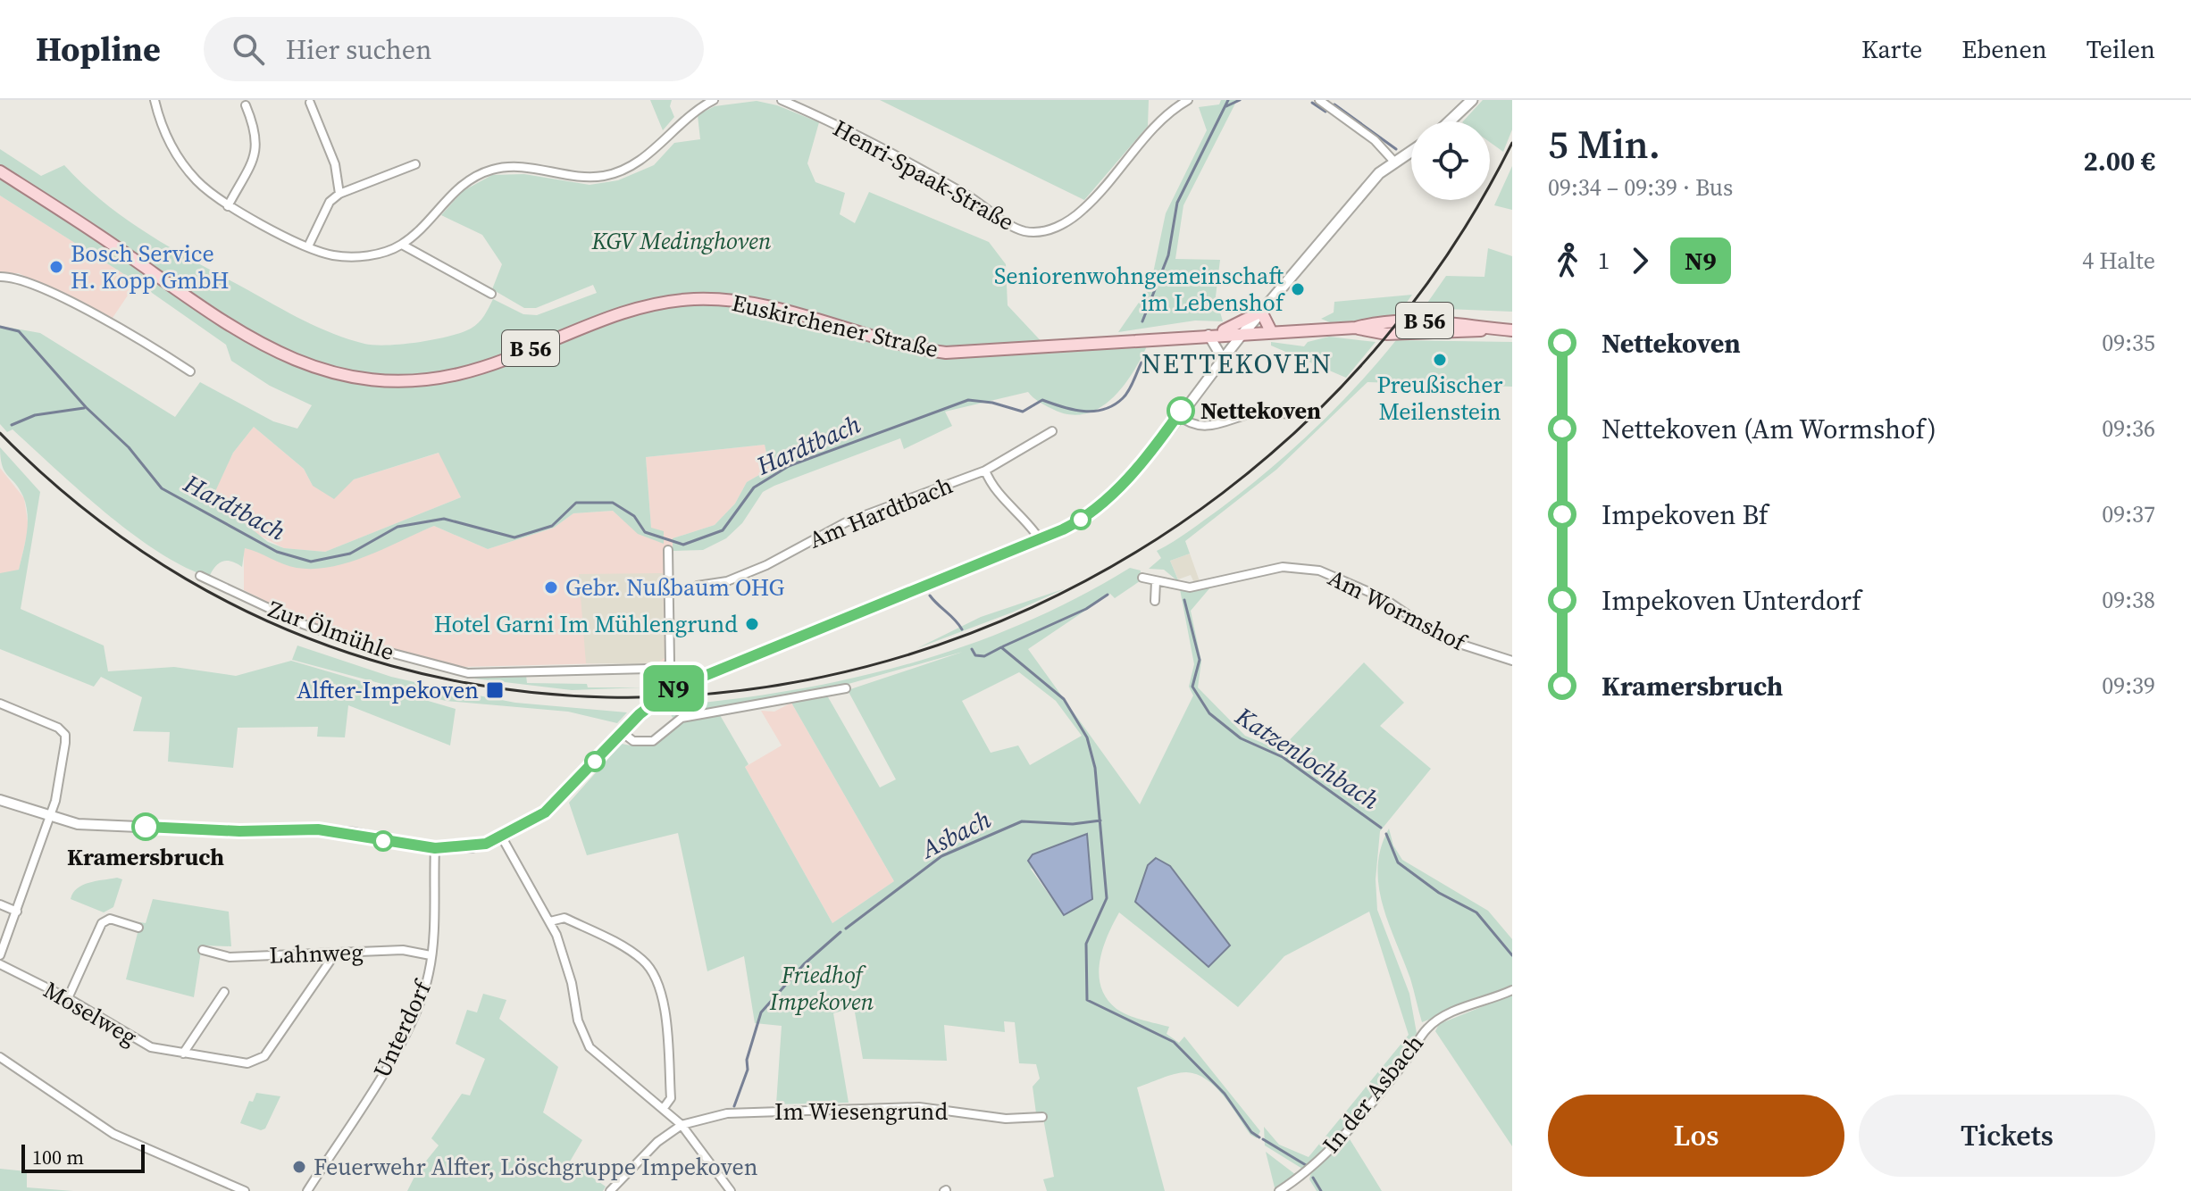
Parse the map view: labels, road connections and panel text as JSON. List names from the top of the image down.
{
  "streets": {
    "main road": ["B 56", "Euskirchener Straße"],
    "street": [
      "Henri-Spaak-Straße",
      "Am Hardtbach",
      "Am Wormshof",
      "Zur Ölmühle",
      "Lahnweg",
      "Moselweg",
      "Unterdorf",
      "In der Asbach",
      "Im Wiesengrund"
    ]
  },
  "crossings": [
    ["Lahnweg", "Moselweg"],
    ["Lahnweg", "Unterdorf"]
  ],
  "districts": ["NETTEKOVEN"],
  "water": ["Hardtbach", "Katzenlochbach", "Asbach"],
  "parks": ["KGV Medinghoven", "Friedhof Impekoven"],
  "places": {
    "other": [
      "Bosch Service H. Kopp GmbH",
      "Seniorenwohngemeinschaft im Lebenshof",
      "Preußischer Meilenstein",
      "Nettekoven",
      "Gebr. Nußbaum OHG",
      "Hotel Garni Im Mühlengrund",
      "Kramersbruch",
      "Feuerwehr Alfter, Löschgruppe Impekoven"
    ],
    "transit": ["Alfter-Impekoven"]
  },
  "lines": ["bus line N9"],
  "scale_bar": "100 m",
  "page": {
    "header": "Hopline",
    "search": "Hier suchen",
    "nav": ["Karte", "Ebenen", "Teilen"],
    "on_map": "N9",
    "heading": ["5 Min.", "09:34 – 09:39 · Bus", "2.00 €"],
    "legs": ["1", "N9", "4 Halte"],
    "list": [
      {
        "name": "Nettekoven",
        "value": "09:35"
      },
      {
        "name": "Nettekoven (Am Wormshof)",
        "value": "09:36"
      },
      {
        "name": "Impekoven Bf",
        "value": "09:37"
      },
      {
        "name": "Impekoven Unterdorf",
        "value": "09:38"
      },
      {
        "name": "Kramersbruch",
        "value": "09:39"
      }
    ],
    "buttons": ["Los", "Tickets"],
    "scale": "100 m"
  }
}
